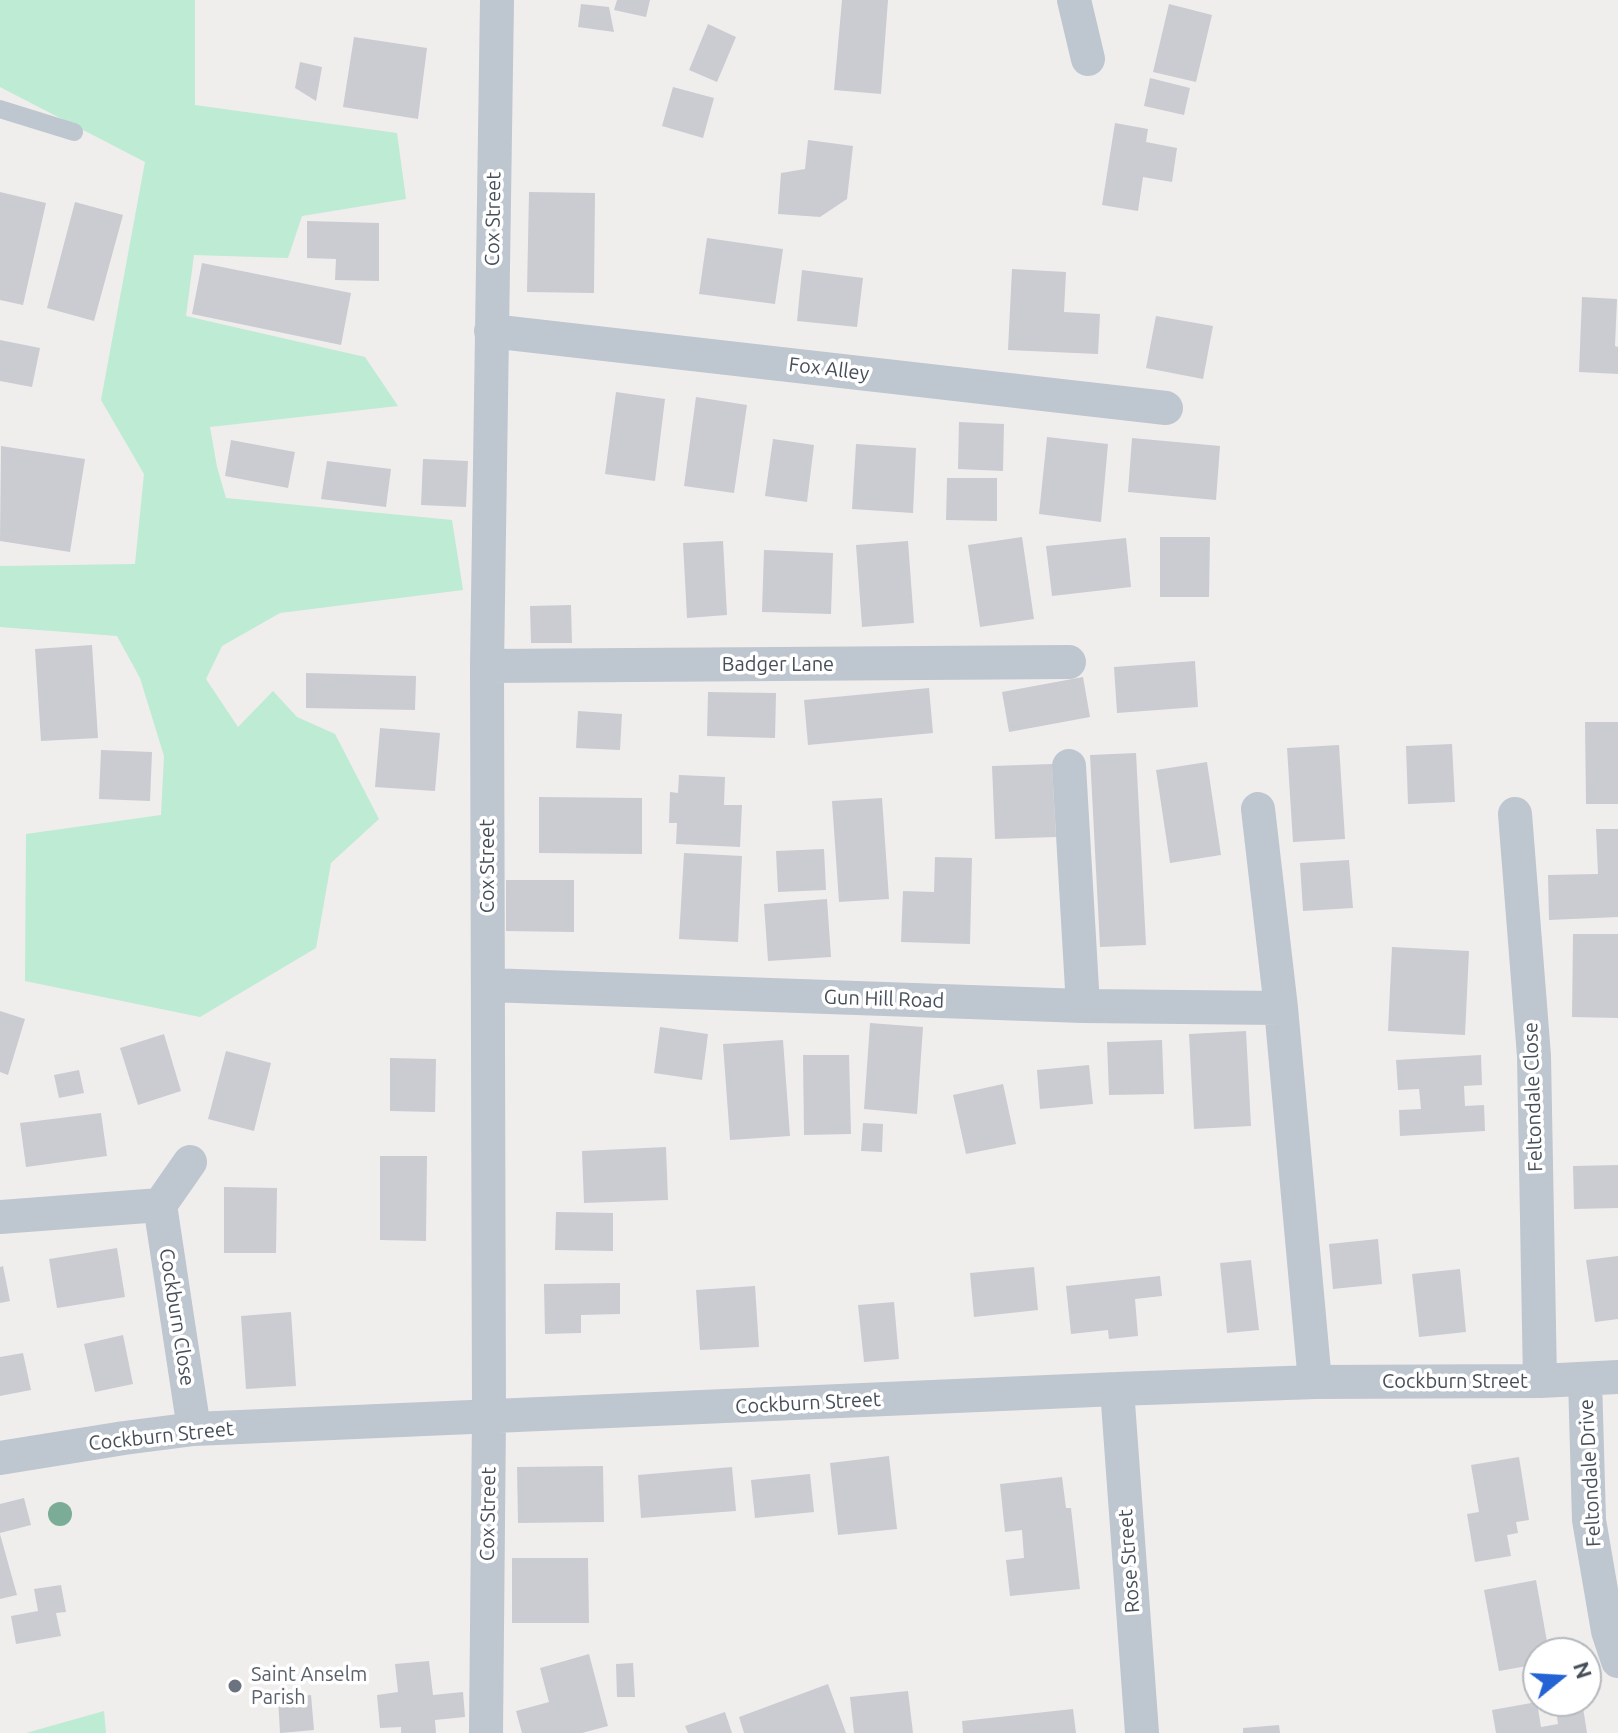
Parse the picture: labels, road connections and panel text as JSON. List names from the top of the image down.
{
  "streets": {
    "street": [
      "Cox Street",
      "Fox Alley",
      "Badger Lane",
      "Gun Hill Road",
      "Feltondale Close",
      "Cockburn Close",
      "Cockburn Street",
      "Feltondale Drive",
      "Rose Street"
    ]
  },
  "crossings": [
    ["Cox Street", "Fox Alley"],
    ["Cox Street", "Badger Lane"],
    ["Cox Street", "Gun Hill Road"],
    ["Cox Street", "Cockburn Street"],
    ["Feltondale Close", "Cockburn Street"],
    ["Cockburn Close", "Cockburn Street"],
    ["Cockburn Street", "Feltondale Drive"],
    ["Cockburn Street", "Rose Street"]
  ],
  "places": ["Saint Anselm Parish"],
  "north": "right"
}
